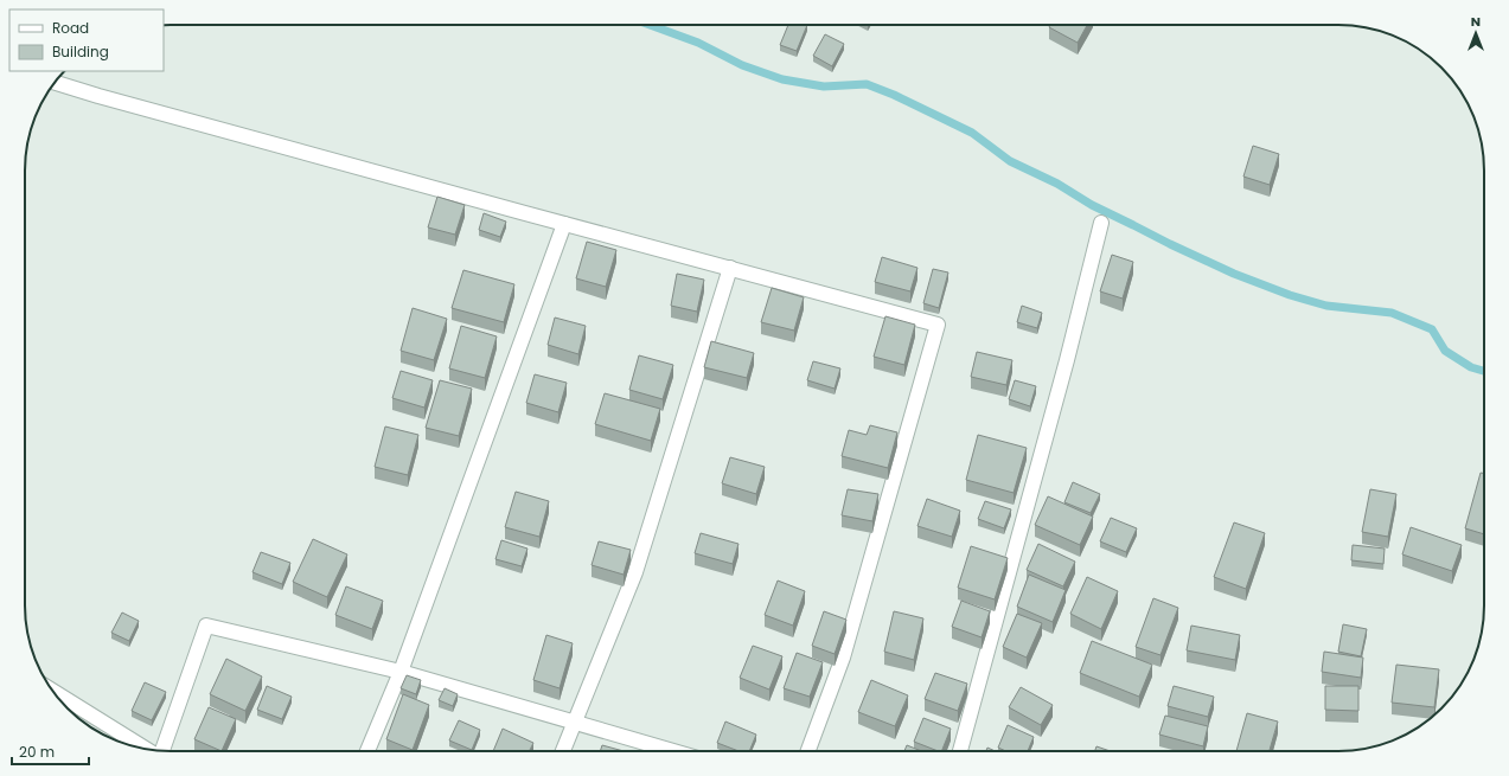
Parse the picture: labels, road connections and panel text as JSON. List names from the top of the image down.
{
  "legend": ["Road", "Building"],
  "scale_bar": "20 m",
  "north": "top"
}
